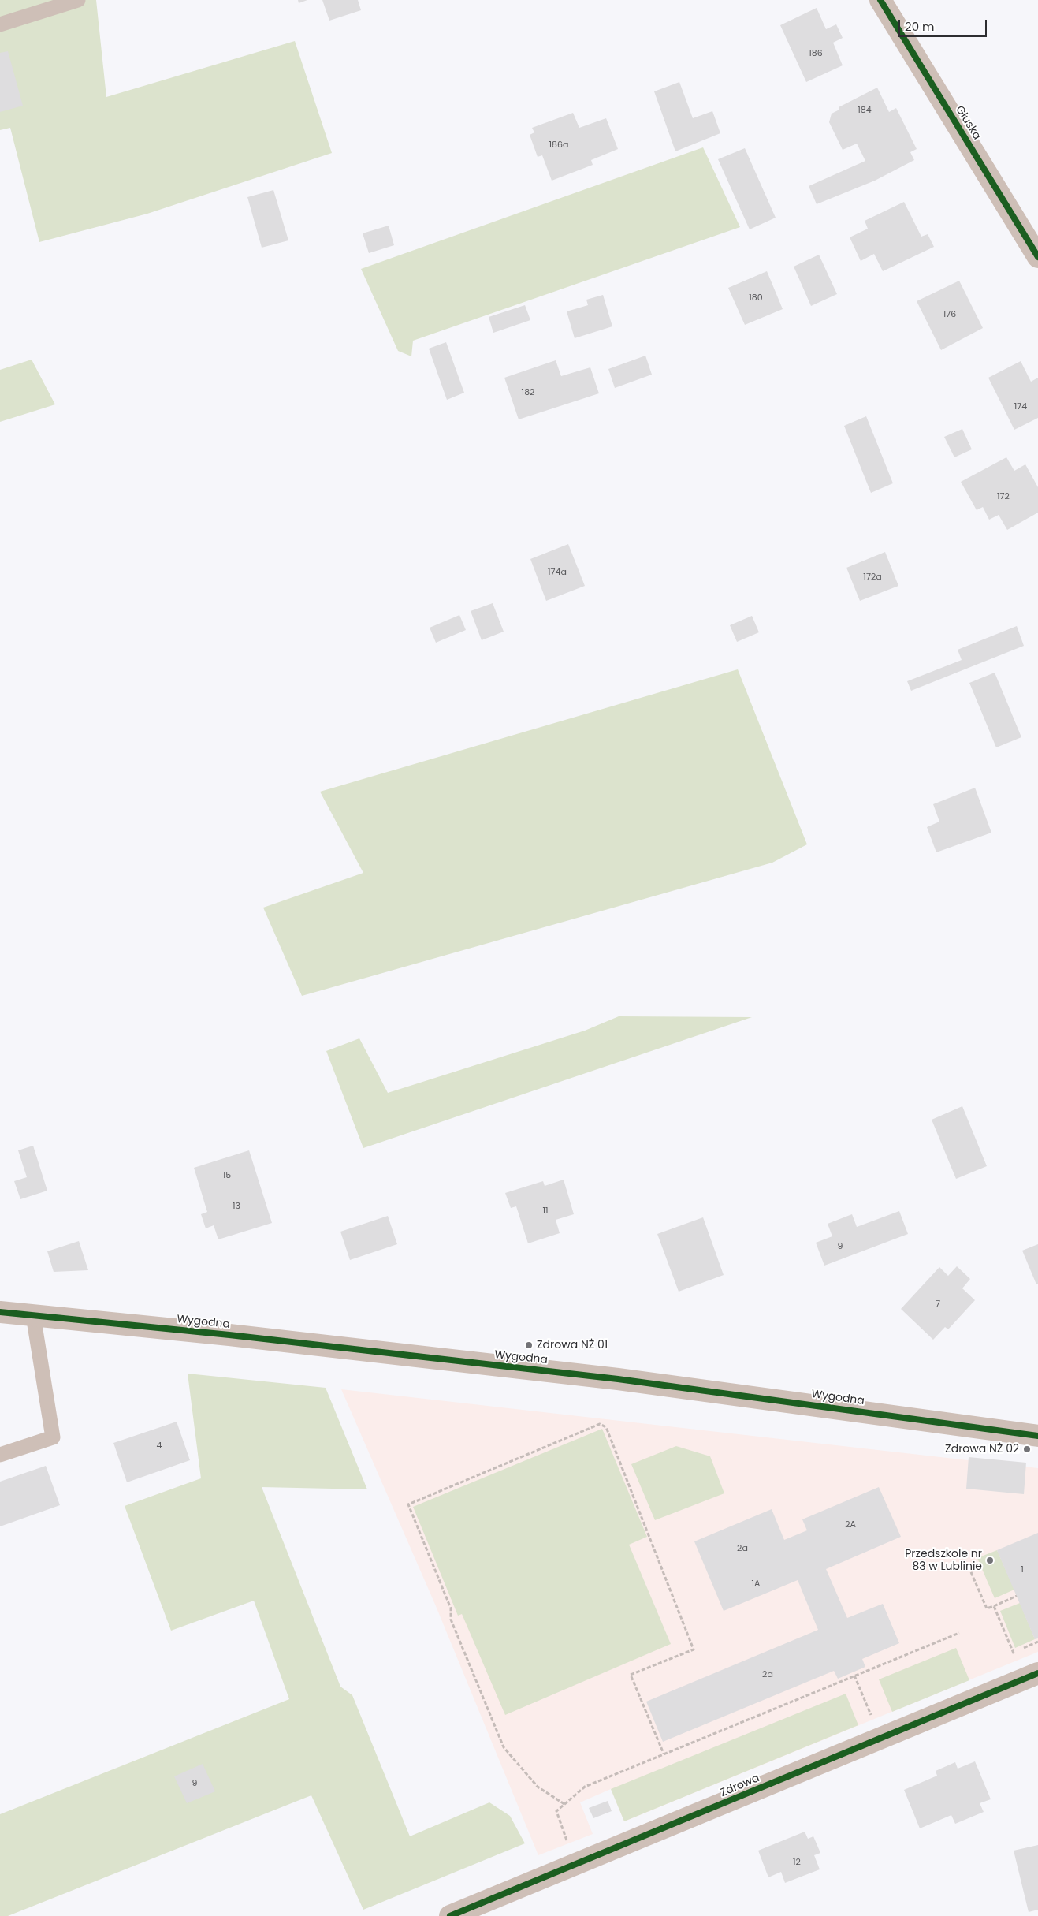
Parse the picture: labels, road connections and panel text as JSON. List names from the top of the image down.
{
  "streets": {
    "street": ["Głuska", "Wygodna", "Zdrowa"]
  },
  "places": ["Zdrowa NŻ 01", "Zdrowa NŻ 02", "Przedszkole nr 83 w Lublinie"],
  "house_numbers": [
    "186",
    "184",
    "186a",
    "180",
    "176",
    "182",
    "174",
    "172",
    "174a",
    "172a",
    "15",
    "13",
    "11",
    "9",
    "7",
    "4",
    "2A",
    "2a",
    "1",
    "1A",
    "2a",
    "9",
    "12"
  ],
  "scale_bar": "20 m"
}
